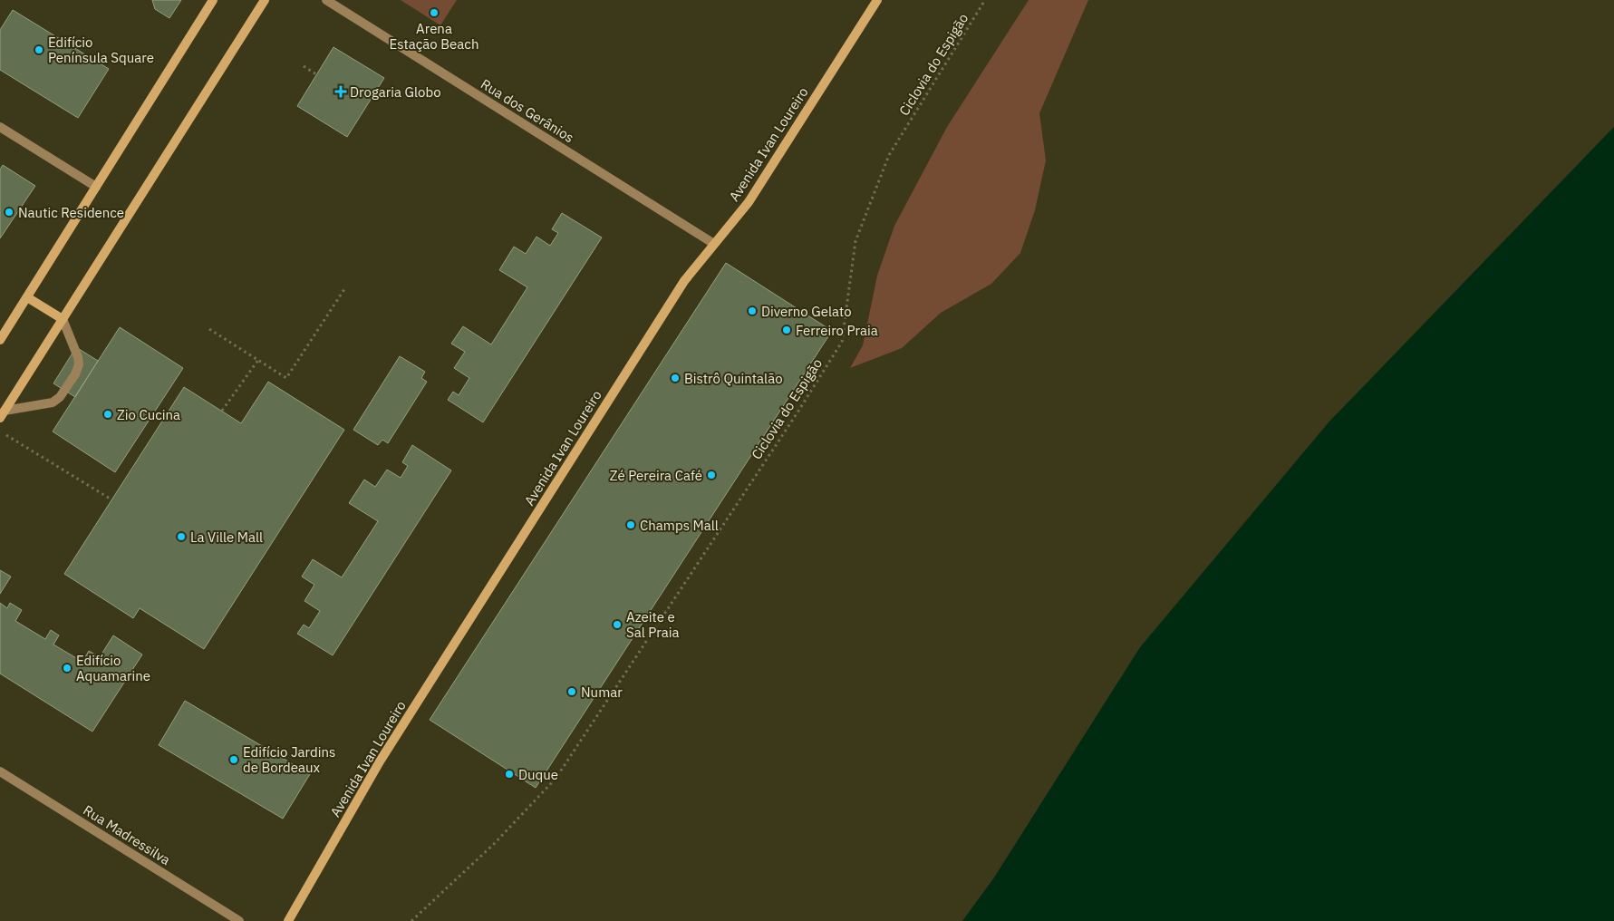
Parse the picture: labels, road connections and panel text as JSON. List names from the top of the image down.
{
  "streets": {
    "street": ["Rua dos Gerânios", "Avenida Ivan Loureiro", "Rua Madressilva"],
    "path": ["Ciclovia do Espigão"]
  },
  "crossings": [
    ["Rua dos Gerânios", "Avenida Ivan Loureiro"]
  ],
  "places": {
    "other": [
      "Arena Estação Beach",
      "Edifício Península Square",
      "Nautic Residence",
      "Diverno Gelato",
      "Ferreiro Praia",
      "Bistrô Quintalão",
      "Zio Cucina",
      "Zé Pereira Café",
      "Champs Mall",
      "La Ville Mall",
      "Azeite e Sal Praia",
      "Edifício Aquamarine",
      "Numar",
      "Edifício Jardins de Bordeaux",
      "Duque"
    ],
    "health": ["Drogaria Globo"]
  }
}
